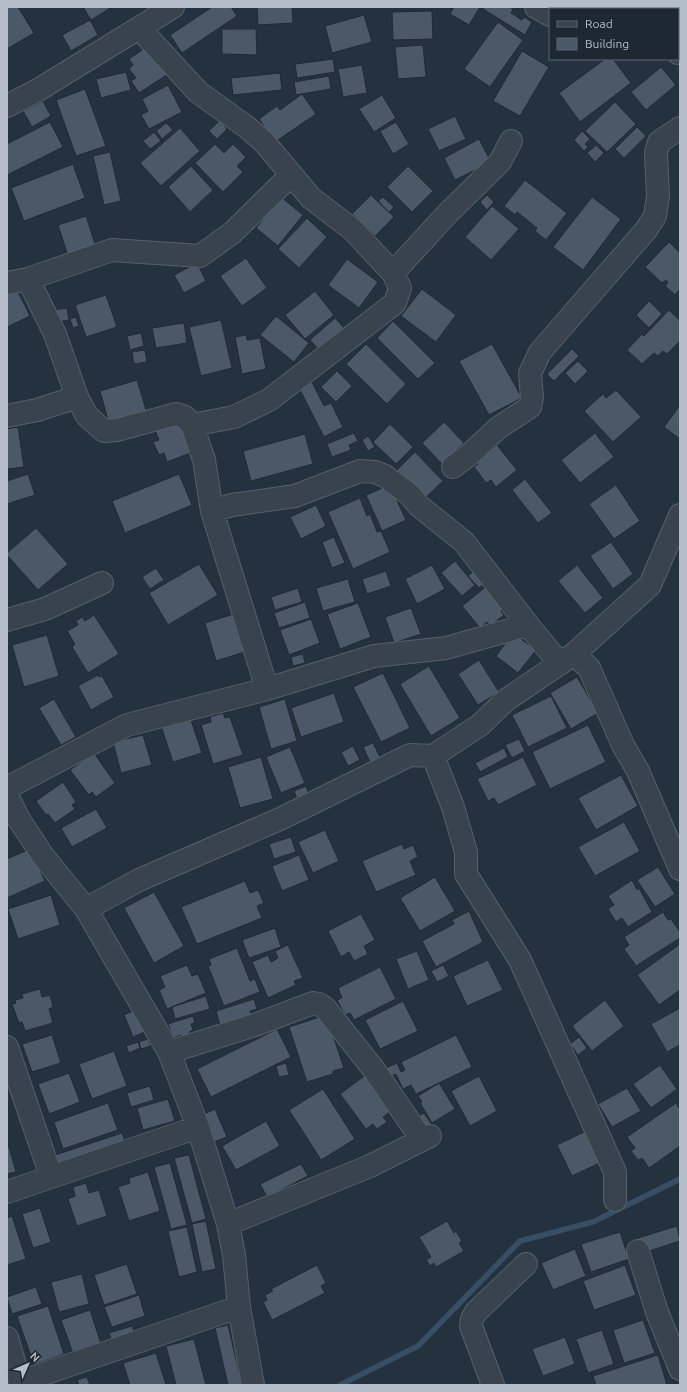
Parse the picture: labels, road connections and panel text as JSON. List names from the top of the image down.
{
  "legend": ["Road", "Building"],
  "north": "top right"
}
